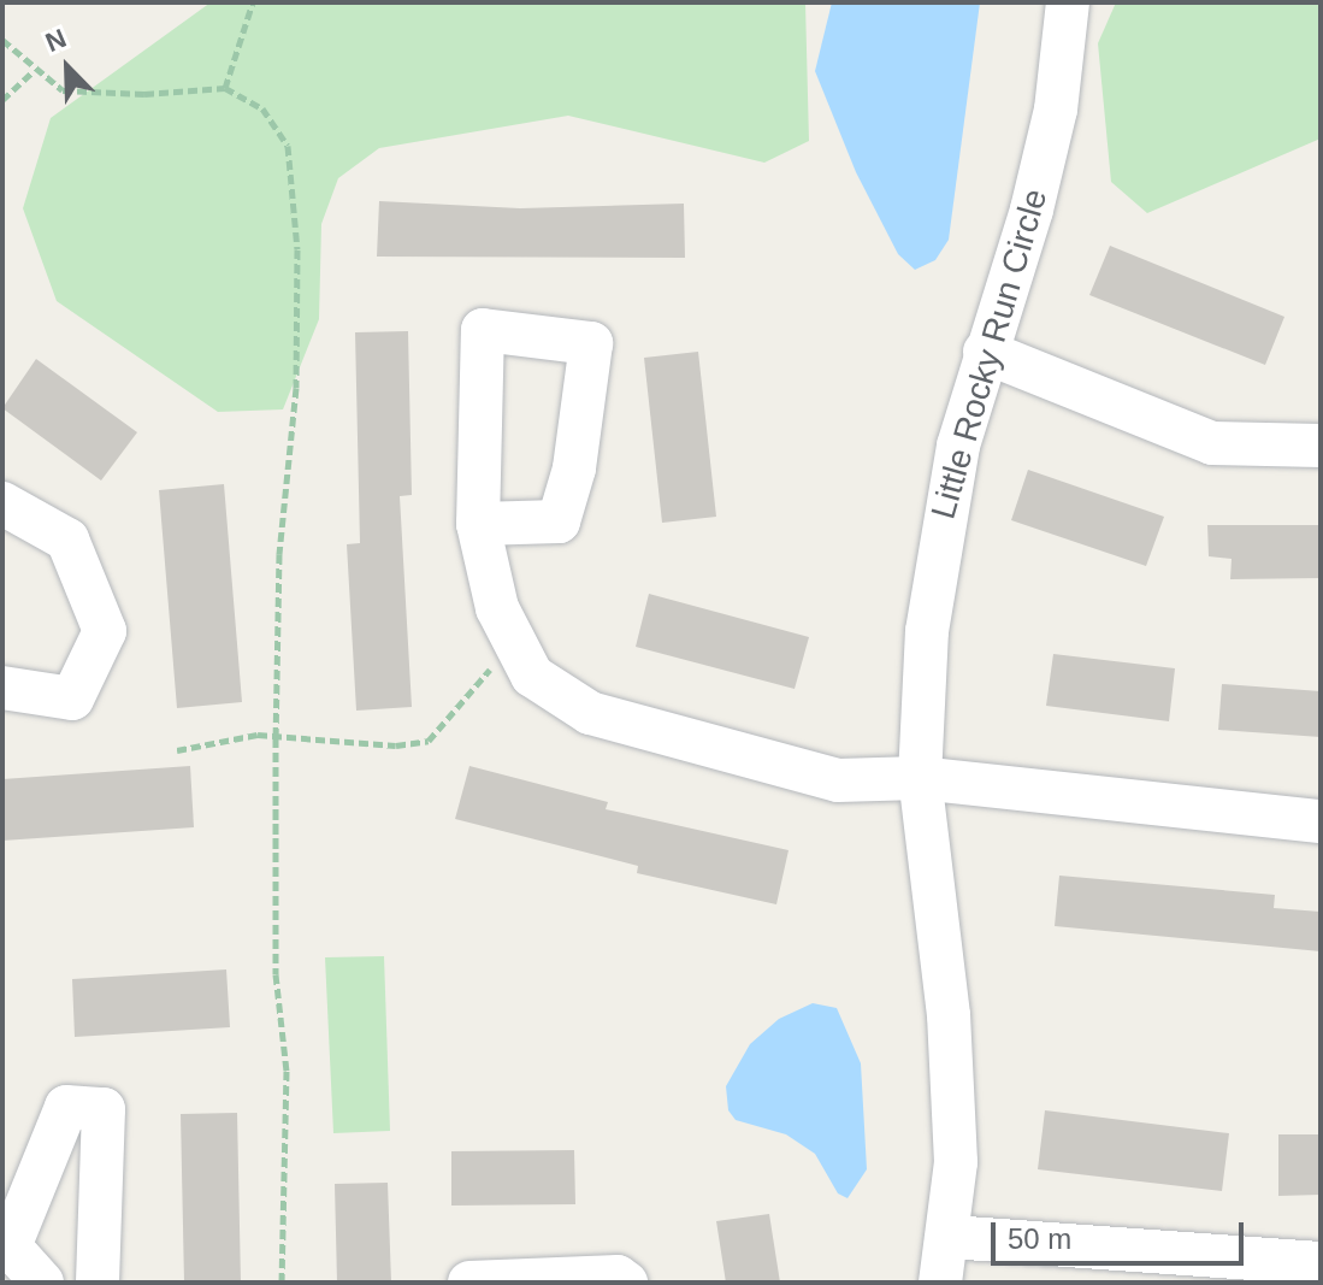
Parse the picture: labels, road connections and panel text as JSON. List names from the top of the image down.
{
  "streets": {
    "street": ["Little Rocky Run Circle"]
  },
  "scale_bar": "50 m",
  "north": "top left"
}
